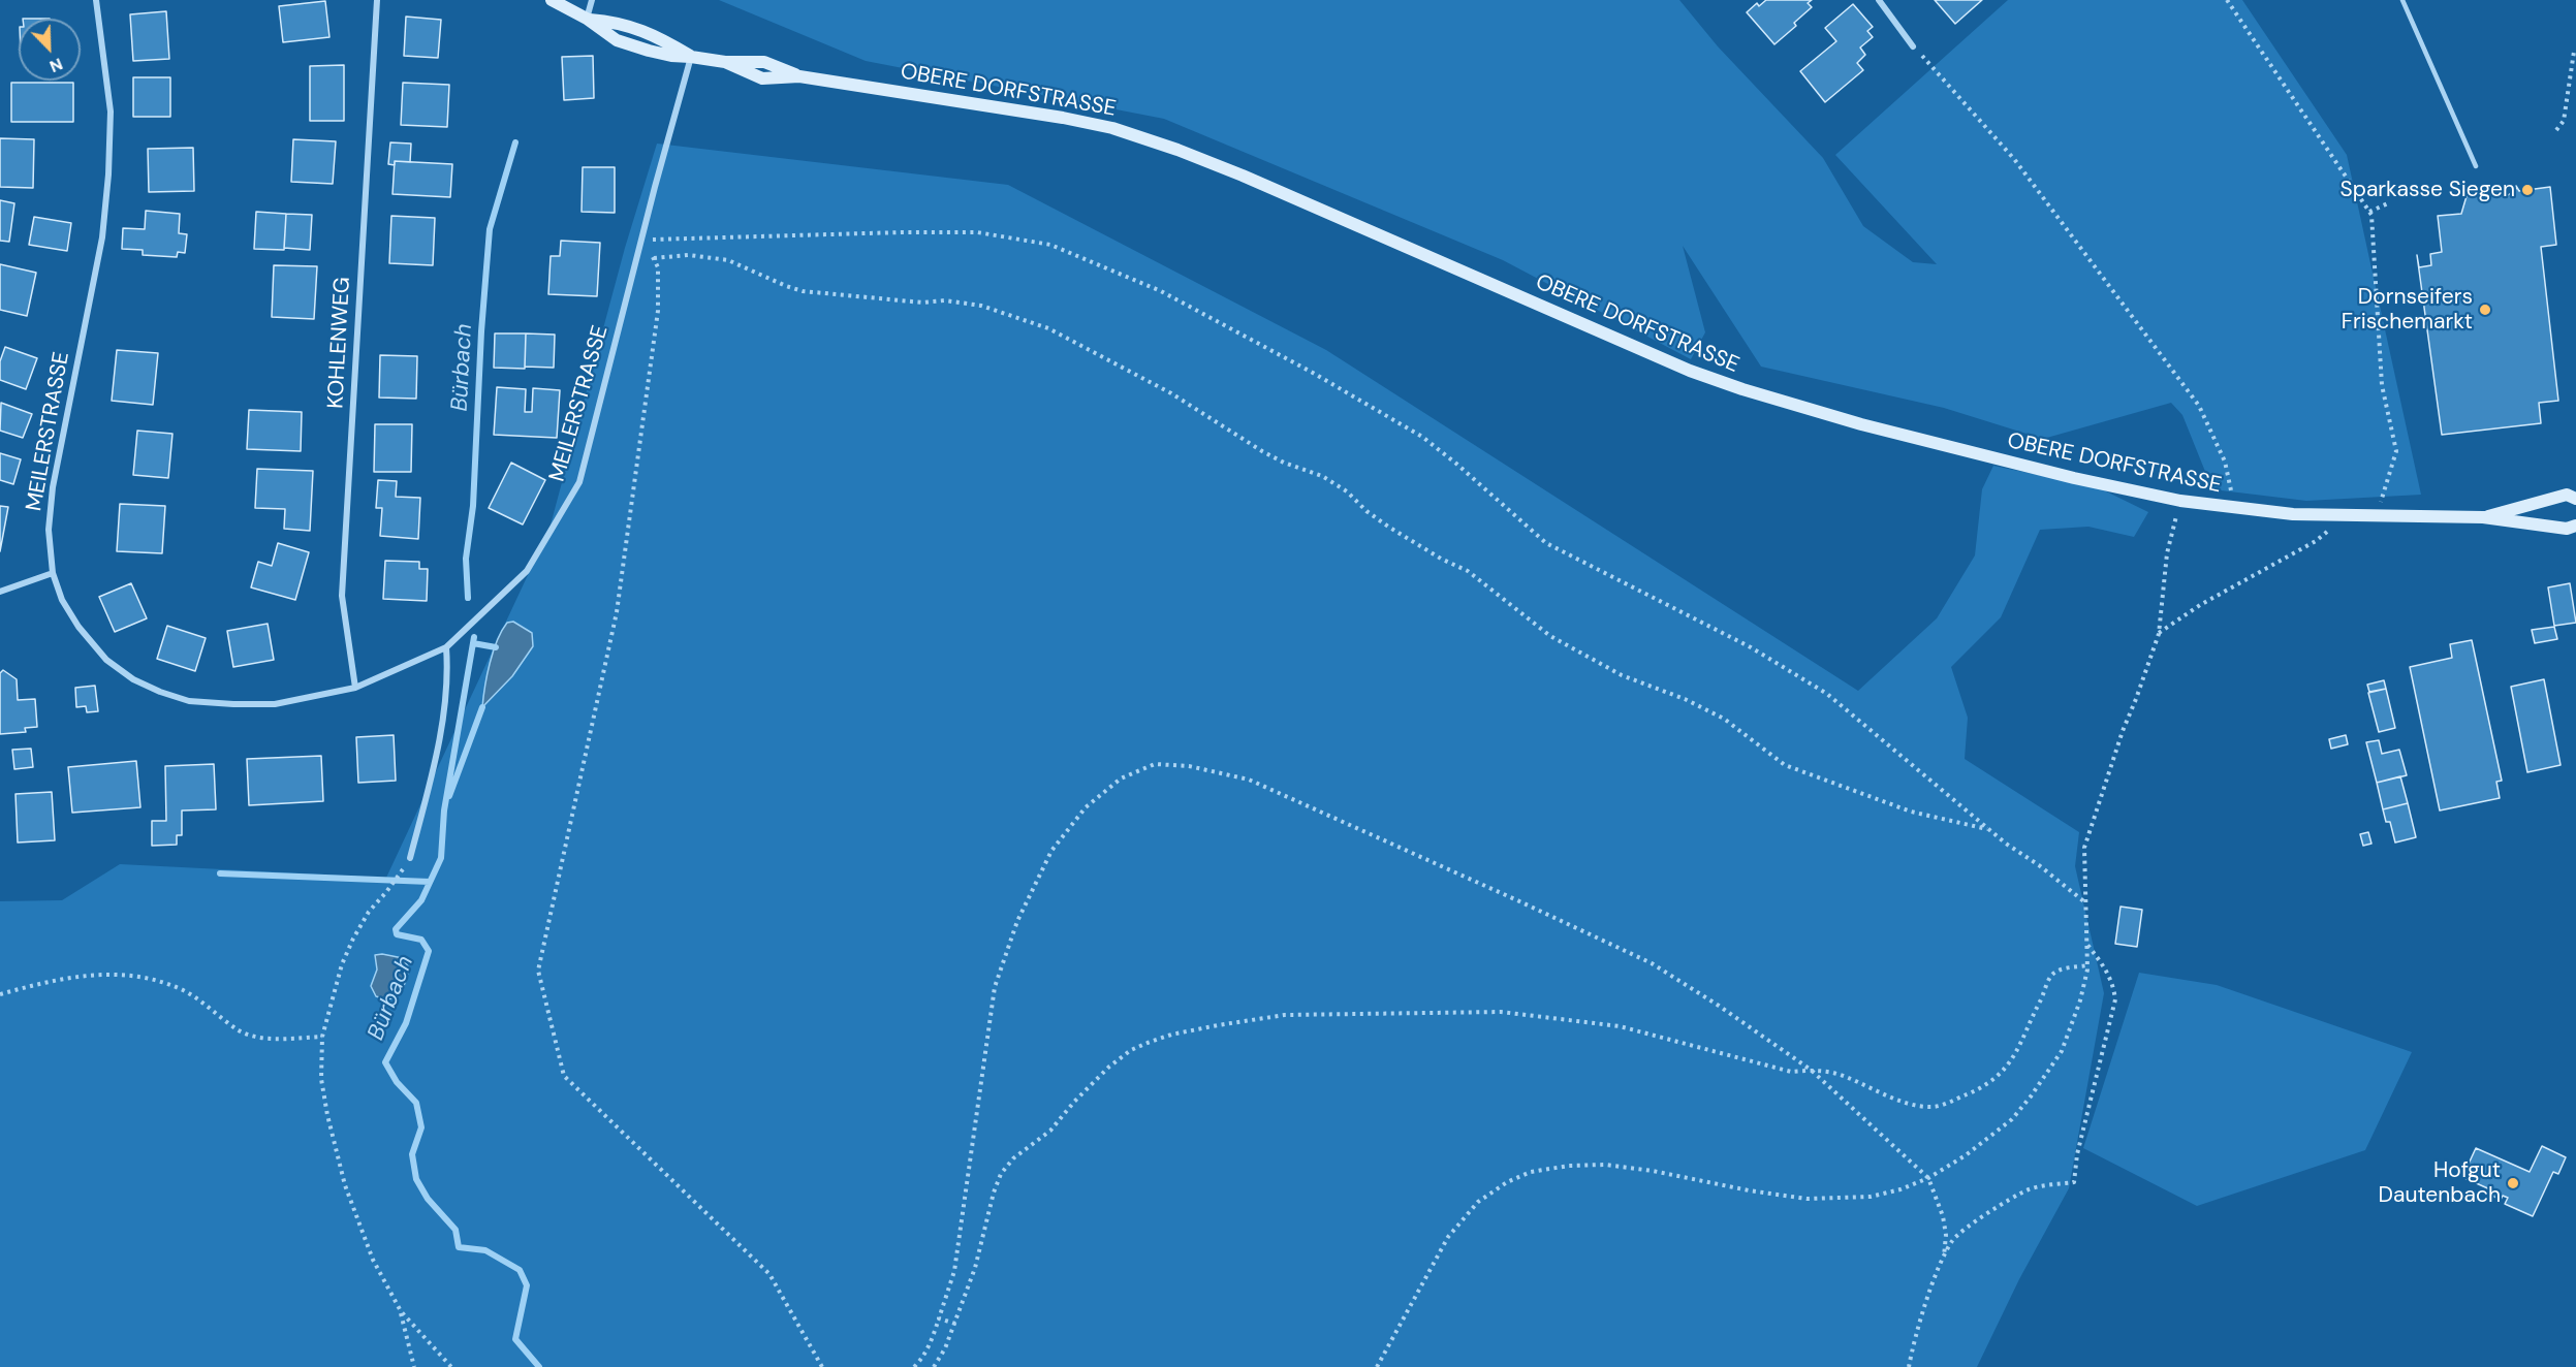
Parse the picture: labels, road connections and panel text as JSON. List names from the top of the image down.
{
  "streets": {
    "street": ["OBERE DORFSTRASSE", "KOHLENWEG", "MEILERSTRASSE"]
  },
  "crossings": [
    ["OBERE DORFSTRASSE", "MEILERSTRASSE"],
    ["KOHLENWEG", "MEILERSTRASSE"]
  ],
  "water": ["Bürbach"],
  "places": ["Sparkasse Siegen", "Dornseifers Frischemarkt", "Hofgut Dautenbach"],
  "north": "bottom right"
}
